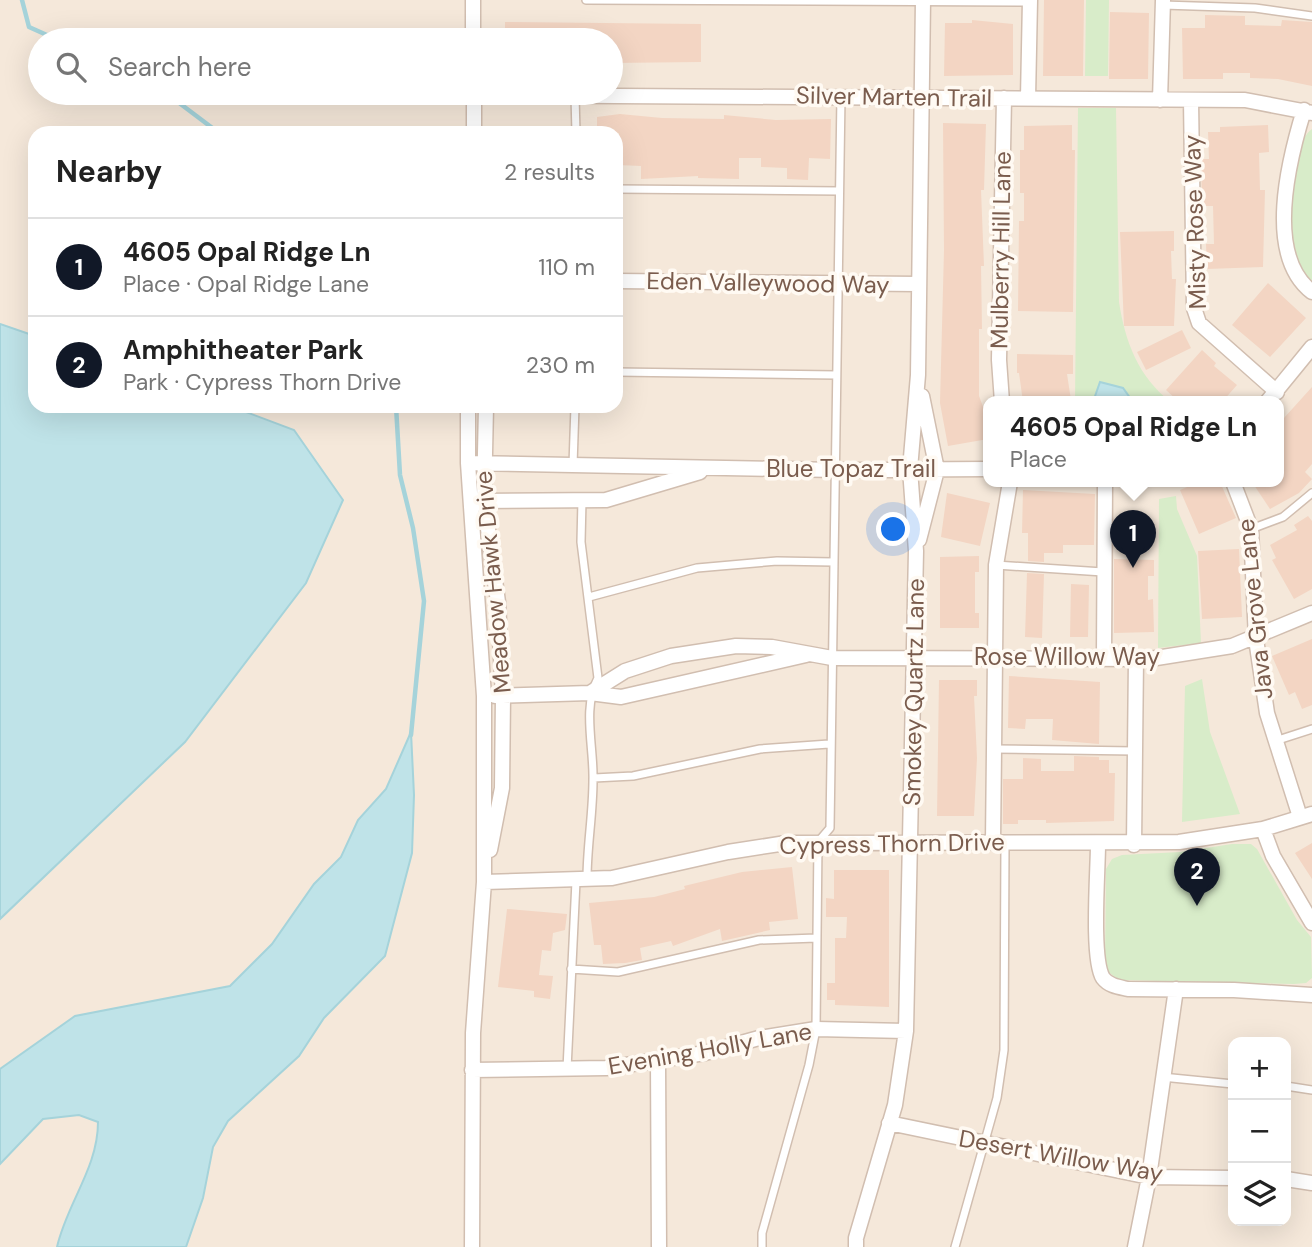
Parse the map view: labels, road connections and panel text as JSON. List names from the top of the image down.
{
  "streets": {
    "street": [
      "Silver Marten Trail",
      "Misty Rose Way",
      "Mulberry Hill Lane",
      "Eden Valleywood Way",
      "Blue Topaz Trail",
      "Meadow Hawk Drive",
      "Java Grove Lane",
      "Rose Willow Way",
      "Smokey Quartz Lane",
      "Cypress Thorn Drive",
      "Evening Holly Lane",
      "Desert Willow Way"
    ]
  },
  "crossings": [
    ["Silver Marten Trail", "Misty Rose Way"],
    ["Silver Marten Trail", "Mulberry Hill Lane"],
    ["Silver Marten Trail", "Smokey Quartz Lane"],
    ["Eden Valleywood Way", "Smokey Quartz Lane"],
    ["Blue Topaz Trail", "Meadow Hawk Drive"],
    ["Blue Topaz Trail", "Smokey Quartz Lane"],
    ["Meadow Hawk Drive", "Cypress Thorn Drive"],
    ["Meadow Hawk Drive", "Evening Holly Lane"],
    ["Java Grove Lane", "Rose Willow Way"],
    ["Java Grove Lane", "Cypress Thorn Drive"],
    ["Rose Willow Way", "Smokey Quartz Lane"],
    ["Smokey Quartz Lane", "Cypress Thorn Drive"],
    ["Smokey Quartz Lane", "Evening Holly Lane"],
    ["Smokey Quartz Lane", "Desert Willow Way"]
  ],
  "page": {
    "search": "Search here",
    "heading": ["Nearby", "2 results"],
    "list": [
      {
        "mark": "1",
        "name": "4605 Opal Ridge Ln",
        "note": "Place · Opal Ridge Lane",
        "value": "110 m"
      },
      {
        "mark": "2",
        "name": "Amphitheater Park",
        "note": "Park · Cypress Thorn Drive",
        "value": "230 m"
      }
    ],
    "popup": ["4605 Opal Ridge Ln", "Place"],
    "pins": ["1", "2"],
    "map_buttons": ["+", "−"]
  }
}
